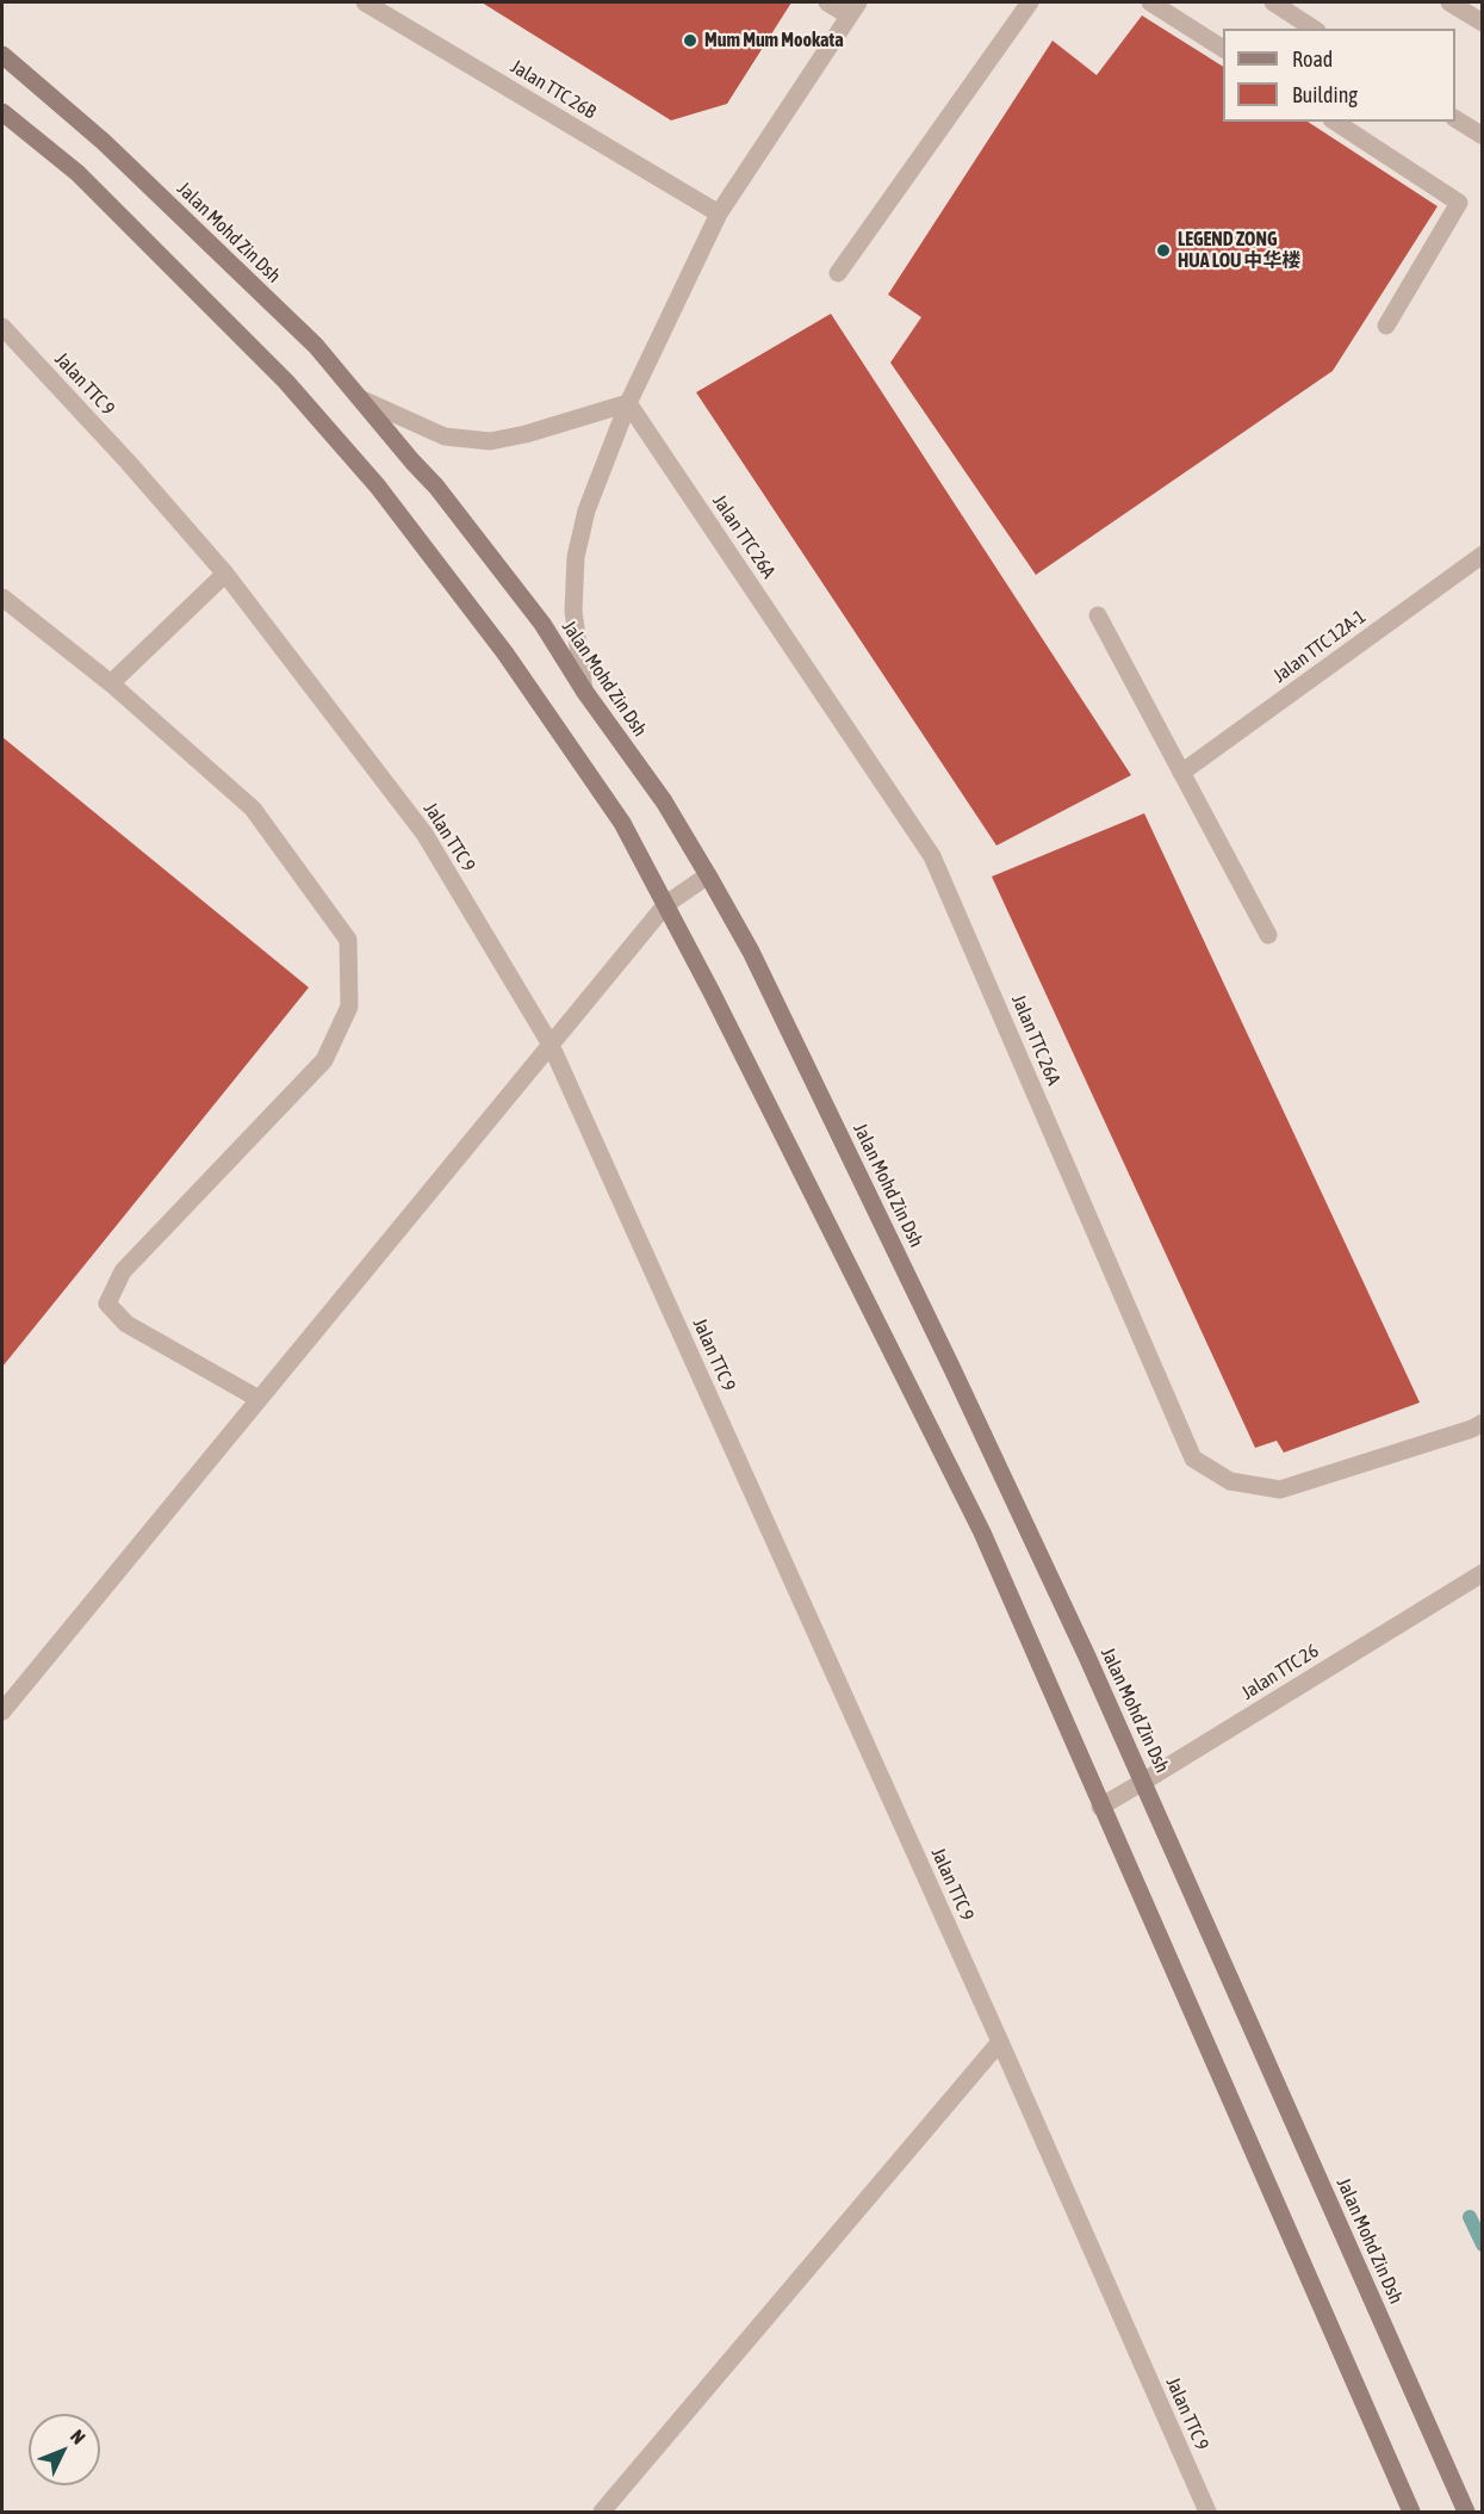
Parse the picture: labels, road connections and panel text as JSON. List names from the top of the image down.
{
  "streets": {
    "main road": ["Jalan Mohd Zin Dsh"],
    "street": [
      "Jalan TTC 26B",
      "Jalan TTC 9",
      "Jalan TTC 26A",
      "Jalan TTC 12A-1",
      "Jalan TTC 26"
    ]
  },
  "crossings": [
    ["Jalan Mohd Zin Dsh", "Jalan TTC 26"]
  ],
  "places": ["Mum Mum Mookata", "LEGEND ZONG HUA LOU 中华楼"],
  "legend": ["Road", "Building"],
  "north": "top right"
}
